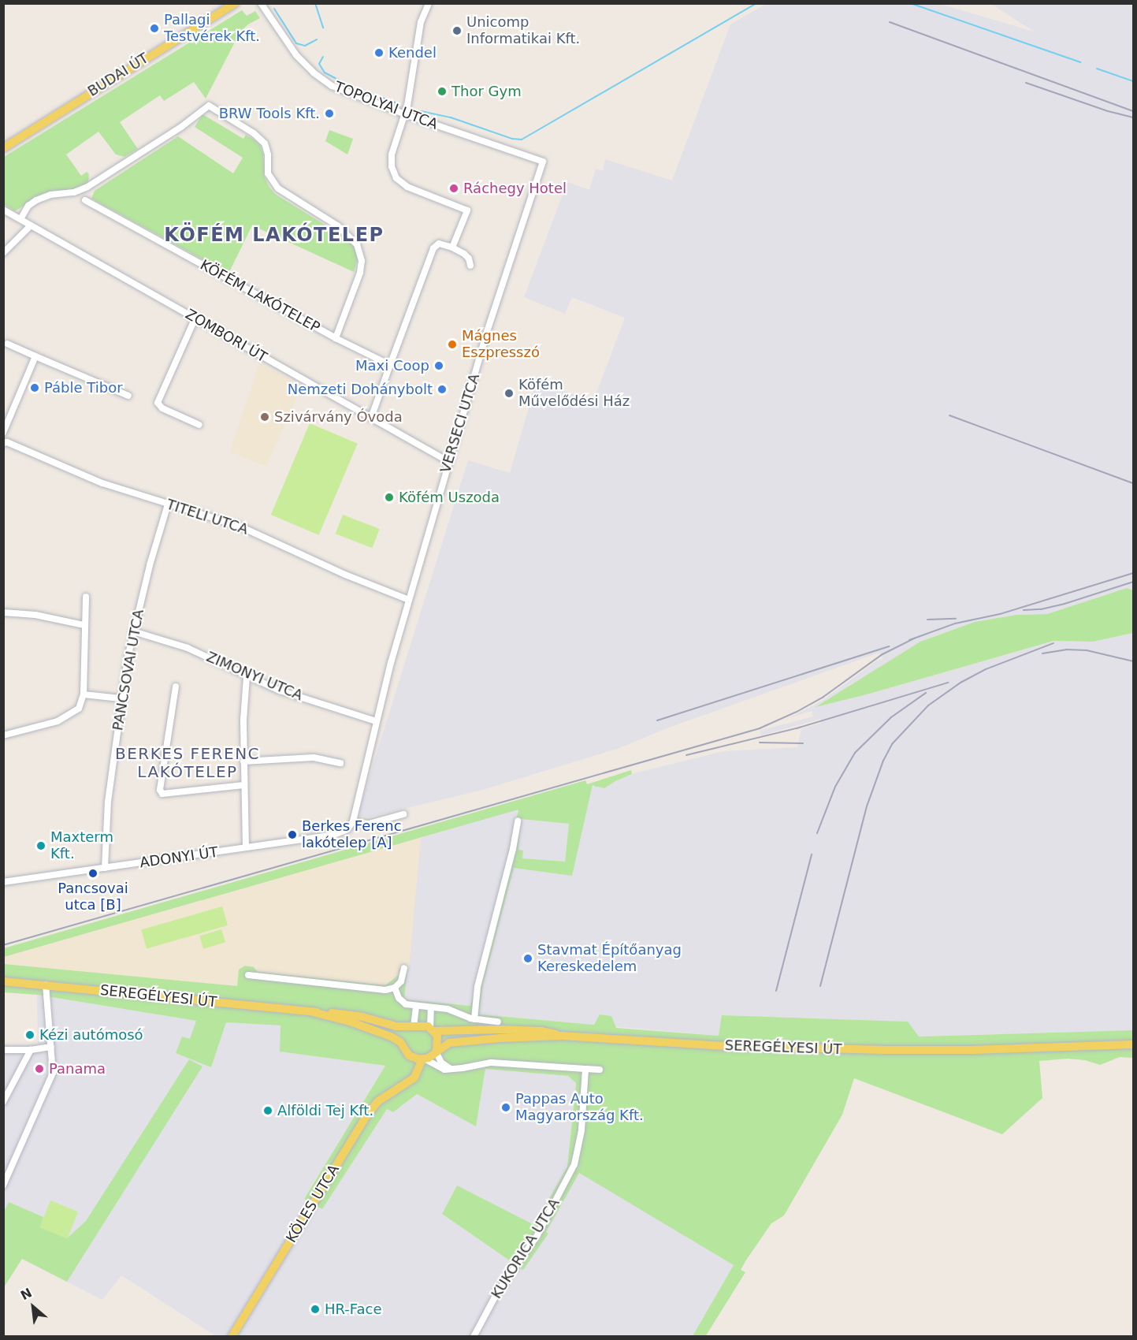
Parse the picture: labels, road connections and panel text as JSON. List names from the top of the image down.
{
  "streets": {
    "main road": ["BUDAI ÚT", "SEREGÉLYESI ÚT", "KÖLES UTCA"],
    "street": [
      "TOPOLYAI UTCA",
      "KÖFÉM LAKÓTELEP",
      "ZOMBORI ÚT",
      "VERSECI UTCA",
      "TITELI UTCA",
      "PANCSOVAI UTCA",
      "ZIMONYI UTCA",
      "ADONYI ÚT",
      "KUKORICA UTCA"
    ]
  },
  "crossings": [
    ["TOPOLYAI UTCA", "VERSECI UTCA"],
    ["KÖFÉM LAKÓTELEP", "ZOMBORI ÚT"],
    ["ZOMBORI ÚT", "VERSECI UTCA"],
    ["VERSECI UTCA", "TITELI UTCA"],
    ["VERSECI UTCA", "ZIMONYI UTCA"],
    ["VERSECI UTCA", "ADONYI ÚT"],
    ["TITELI UTCA", "PANCSOVAI UTCA"],
    ["PANCSOVAI UTCA", "ZIMONYI UTCA"],
    ["PANCSOVAI UTCA", "ADONYI ÚT"],
    ["SEREGÉLYESI ÚT", "KÖLES UTCA"]
  ],
  "districts": ["KÖFÉM LAKÓTELEP", "BERKES FERENC LAKÓTELEP"],
  "places": [
    "Pallagi Testvérek Kft.",
    "Unicomp Informatikai Kft.",
    "Kendel",
    "Thor Gym",
    "BRW Tools Kft.",
    "Ráchegy Hotel",
    "Mágnes Eszpresszó",
    "Maxi Coop",
    "Páble Tibor",
    "Nemzeti Dohánybolt",
    "Köfém Művelődési Ház",
    "Szivárvány Óvoda",
    "Köfém Uszoda",
    "Berkes Ferenc lakótelep [A]",
    "Maxterm Kft.",
    "Pancsovai utca [B]",
    "Stavmat Építőanyag Kereskedelem",
    "Kézi autómosó",
    "Panama",
    "Pappas Auto Magyarország Kft.",
    "Alföldi Tej Kft.",
    "HR-Face"
  ],
  "north": "top left"
}
